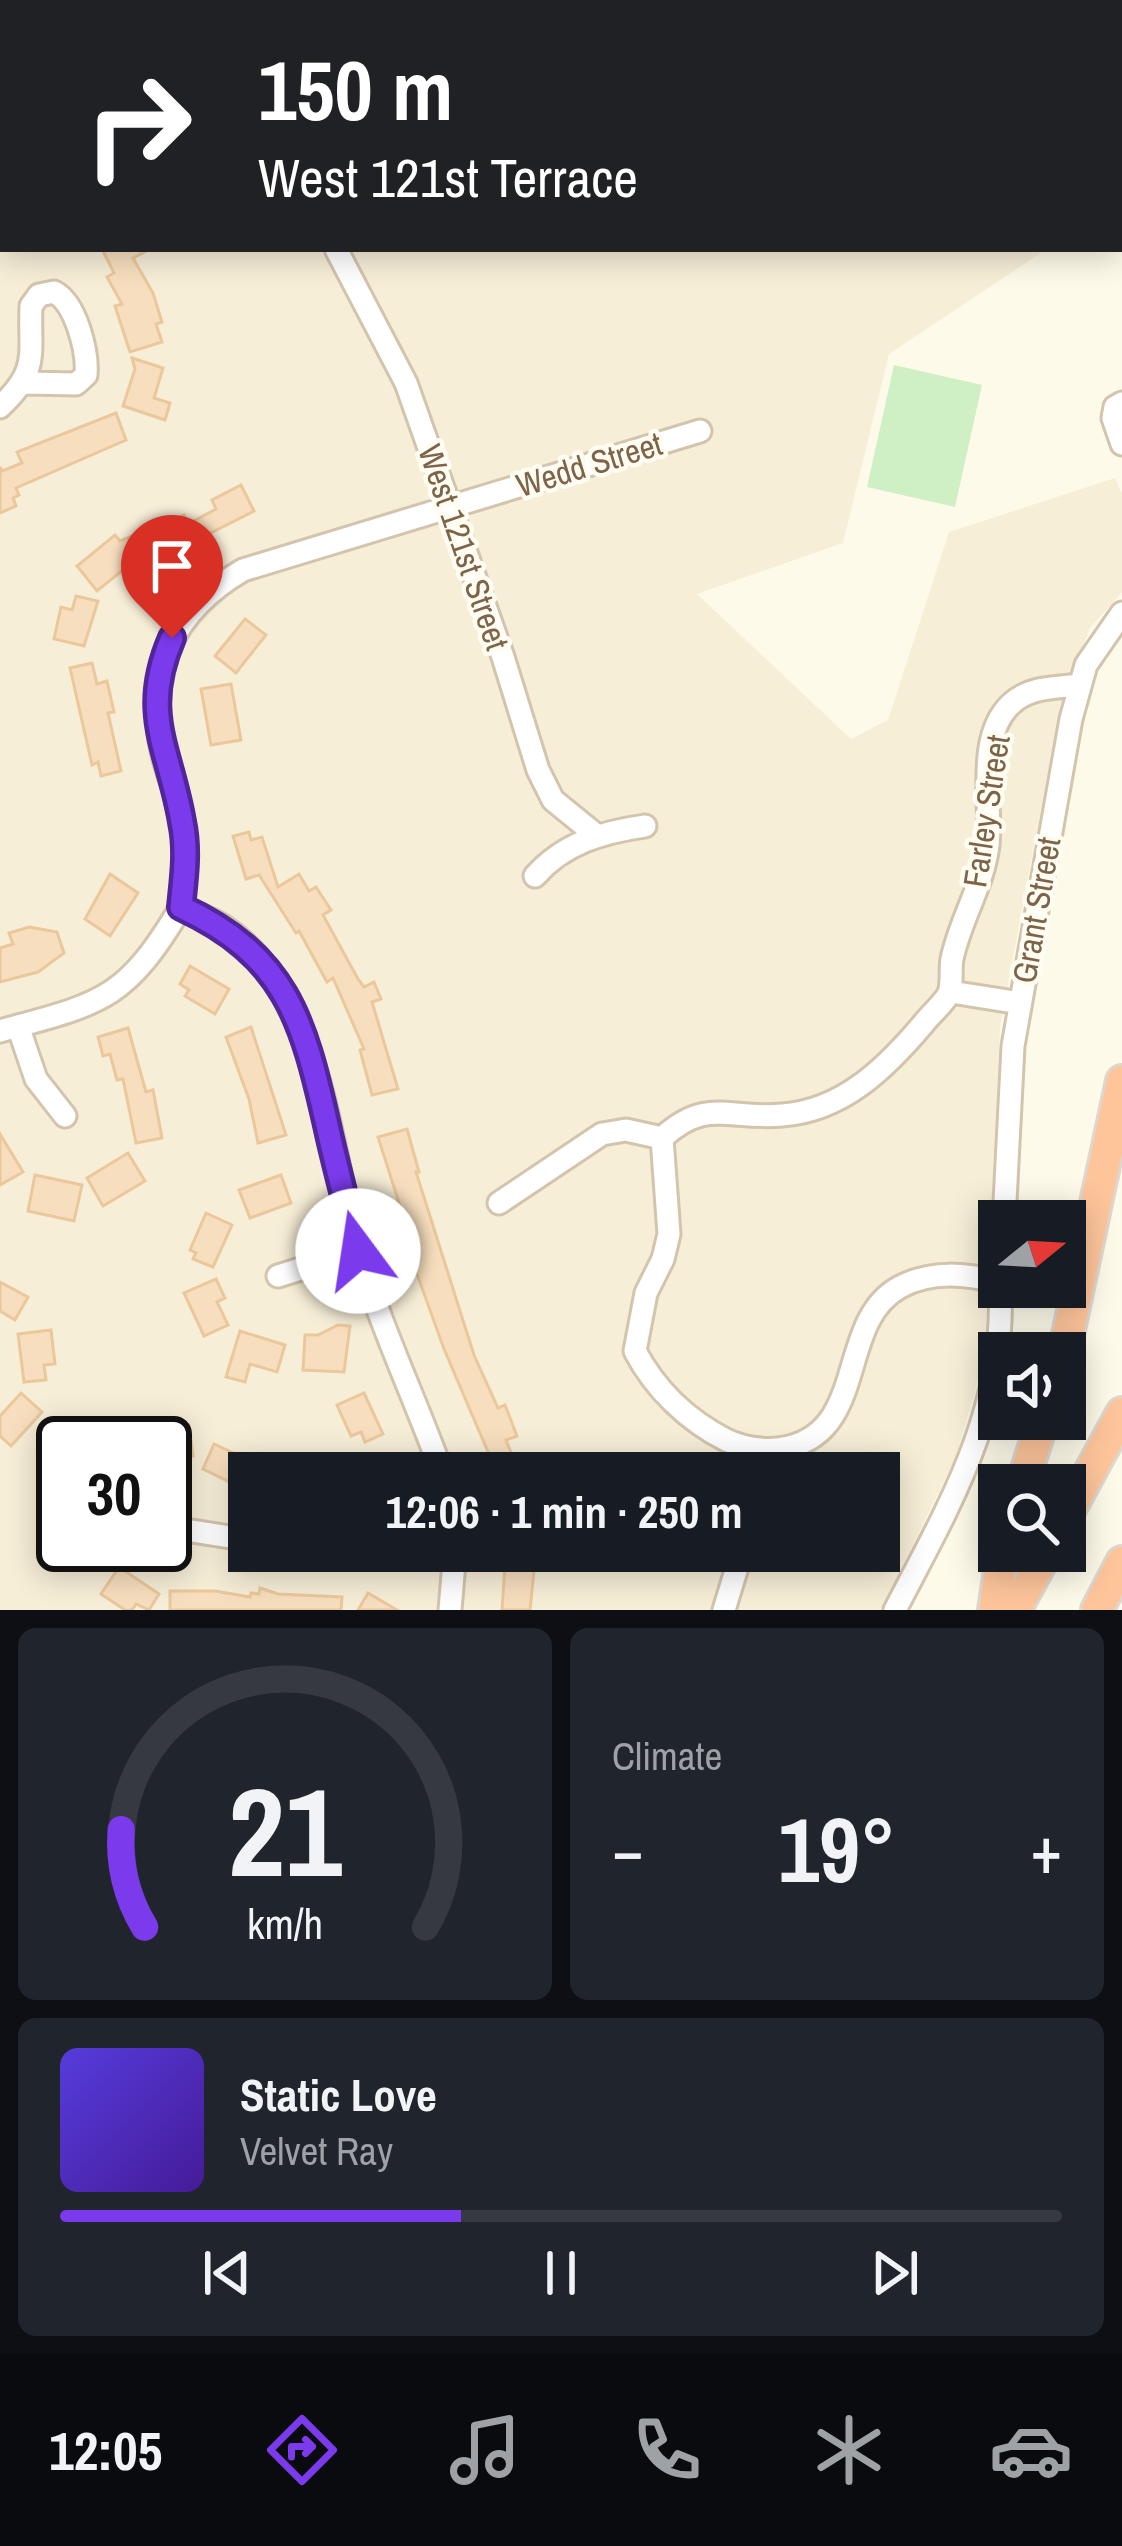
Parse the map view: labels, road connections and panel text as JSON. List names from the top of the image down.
{
  "streets": {
    "street": [
      "Wedd Street",
      "West 121st Street",
      "Farley Street",
      "Grant Street"
    ]
  },
  "crossings": [
    ["Wedd Street", "West 121st Street"],
    ["Farley Street", "Grant Street"]
  ],
  "north": "right",
  "page": {
    "turn": ["150 m", "West 121st Terrace"],
    "limit": "30",
    "trip": "12:06 · 1 min · 250 m",
    "tile": "Climate",
    "heat": ["−", "19°", "+"],
    "song": ["Static Love", "Velvet Ray"],
    "tabs": "12:05",
    "gauge": ["21", "km/h"]
  }
}
